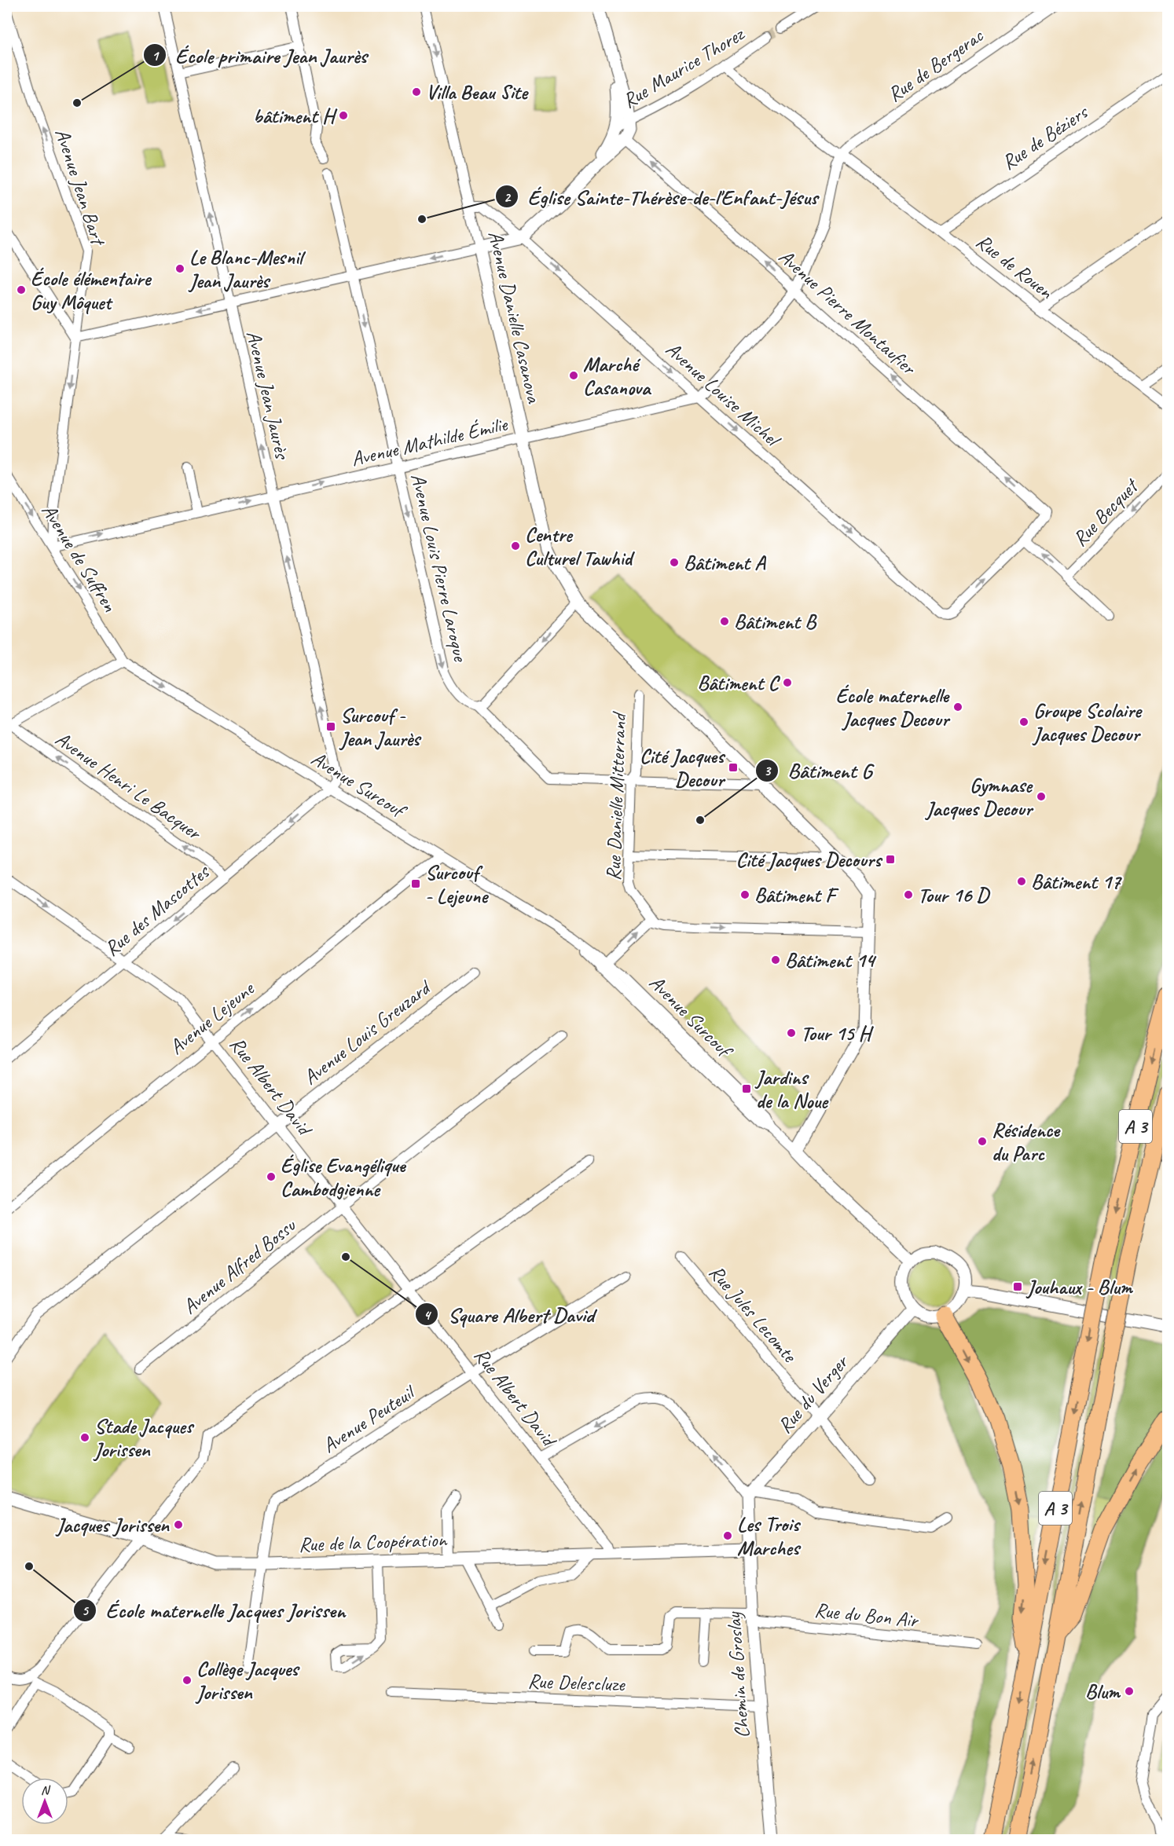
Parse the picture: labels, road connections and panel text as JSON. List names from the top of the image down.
{
  "streets": {
    "highway": ["A 3"],
    "street": [
      "Rue de Bergerac",
      "Rue Maurice Thorez",
      "Rue de Béziers",
      "Avenue Jean Bart",
      "Rue de Rouen",
      "Avenue Pierre Montaufier",
      "Avenue Danielle Casanova",
      "Avenue Louise Michel",
      "Avenue Jean Jaurès",
      "Avenue Mathilde Émilie",
      "Rue Becquet",
      "Avenue de Suffren",
      "Avenue Louis Pierre Laroque",
      "Avenue Surcouf",
      "Avenue Henri Le Bacquer",
      "Rue Danielle Mitterrand",
      "Rue des Mascottes",
      "Avenue Lejeune",
      "Avenue Louis Greuzard",
      "Rue Albert David",
      "Avenue Alfred Bossu",
      "Rue Jules Lecomte",
      "Rue du Verger",
      "Avenue Peuteuil",
      "Rue de la Coopération",
      "Rue du Bon Air",
      "Chemin de Groslay",
      "Rue Delescluze"
    ]
  },
  "crossings": [
    ["Rue de Bergerac", "Rue de Rouen"],
    ["Rue Maurice Thorez", "Rue de Rouen"],
    ["Rue de Béziers", "Rue de Rouen"],
    ["Avenue Jean Bart", "Avenue Mathilde Émilie"],
    ["Avenue Jean Bart", "Avenue de Suffren"],
    ["Avenue Pierre Montaufier", "Rue Becquet"],
    ["Avenue Danielle Casanova", "Avenue Louise Michel"],
    ["Avenue Danielle Casanova", "Avenue Mathilde Émilie"],
    ["Avenue Danielle Casanova", "Avenue Louis Pierre Laroque"],
    ["Avenue Danielle Casanova", "Avenue Surcouf"],
    ["Avenue Louise Michel", "Avenue Mathilde Émilie"],
    ["Avenue Louise Michel", "Rue Becquet"],
    ["Avenue Jean Jaurès", "Avenue Mathilde Émilie"],
    ["Avenue Jean Jaurès", "Avenue Surcouf"],
    ["Avenue Jean Jaurès", "Rue des Mascottes"],
    ["Avenue Mathilde Émilie", "Avenue de Suffren"],
    ["Avenue Mathilde Émilie", "Avenue Louis Pierre Laroque"],
    ["Avenue de Suffren", "Avenue Surcouf"],
    ["Avenue Louis Pierre Laroque", "Rue Danielle Mitterrand"],
    ["Avenue Surcouf", "Rue des Mascottes"],
    ["Avenue Surcouf", "Avenue Lejeune"],
    ["Avenue Surcouf", "Rue du Verger"],
    ["Avenue Henri Le Bacquer", "Rue des Mascottes"],
    ["Rue des Mascottes", "Rue Albert David"],
    ["Avenue Lejeune", "Rue Albert David"],
    ["Avenue Louis Greuzard", "Rue Albert David"],
    ["Rue Albert David", "Avenue Alfred Bossu"],
    ["Rue Albert David", "Avenue Peuteuil"],
    ["Rue Albert David", "Rue de la Coopération"],
    ["Rue Jules Lecomte", "Rue du Verger"],
    ["Rue du Verger", "Chemin de Groslay"],
    ["Avenue Peuteuil", "Rue de la Coopération"],
    ["Rue du Bon Air", "Chemin de Groslay"],
    ["Chemin de Groslay", "Rue Delescluze"]
  ],
  "one_way": [
    "Avenue Pierre Montaufier",
    "Avenue Louise Michel",
    "Avenue Jean Jaurès",
    "Avenue Mathilde Émilie",
    "Avenue de Suffren",
    "Avenue Louis Pierre Laroque",
    "Avenue Henri Le Bacquer",
    "Rue des Mascottes",
    "Avenue Lejeune"
  ],
  "places": {
    "other": [
      "Villa Beau Site",
      "École primaire Jean Jaurès",
      "bâtiment H",
      "Église Sainte-Thérèse-de-l'Enfant-Jésus",
      "Le Blanc-Mesnil Jean Jaurès",
      "École élémentaire Guy Môquet",
      "Marché Casanova",
      "Centre Culturel Tawhid",
      "Bâtiment A",
      "Bâtiment B",
      "Bâtiment C",
      "École maternelle Jacques Decour",
      "Groupe Scolaire Jacques Decour",
      "Gymnase Jacques Decour",
      "Bâtiment G",
      "Bâtiment 17",
      "Bâtiment F",
      "Tour 16 D",
      "Bâtiment 14",
      "Tour 15 H",
      "Résidence du Parc",
      "Église Evangélique Cambodgienne",
      "Square Albert David",
      "Stade Jacques Jorissen",
      "Jacques Jorissen",
      "Les Trois Marches",
      "École maternelle Jacques Jorissen",
      "Collège Jacques Jorissen",
      "Blum"
    ],
    "transit": [
      "Surcouf - Jean Jaurès",
      "Cité Jacques Decour",
      "Cité Jacques Decours",
      "Surcouf - Lejeune",
      "Jardins de la Noue",
      "Jouhaux - Blum"
    ]
  },
  "north": "top"
}
